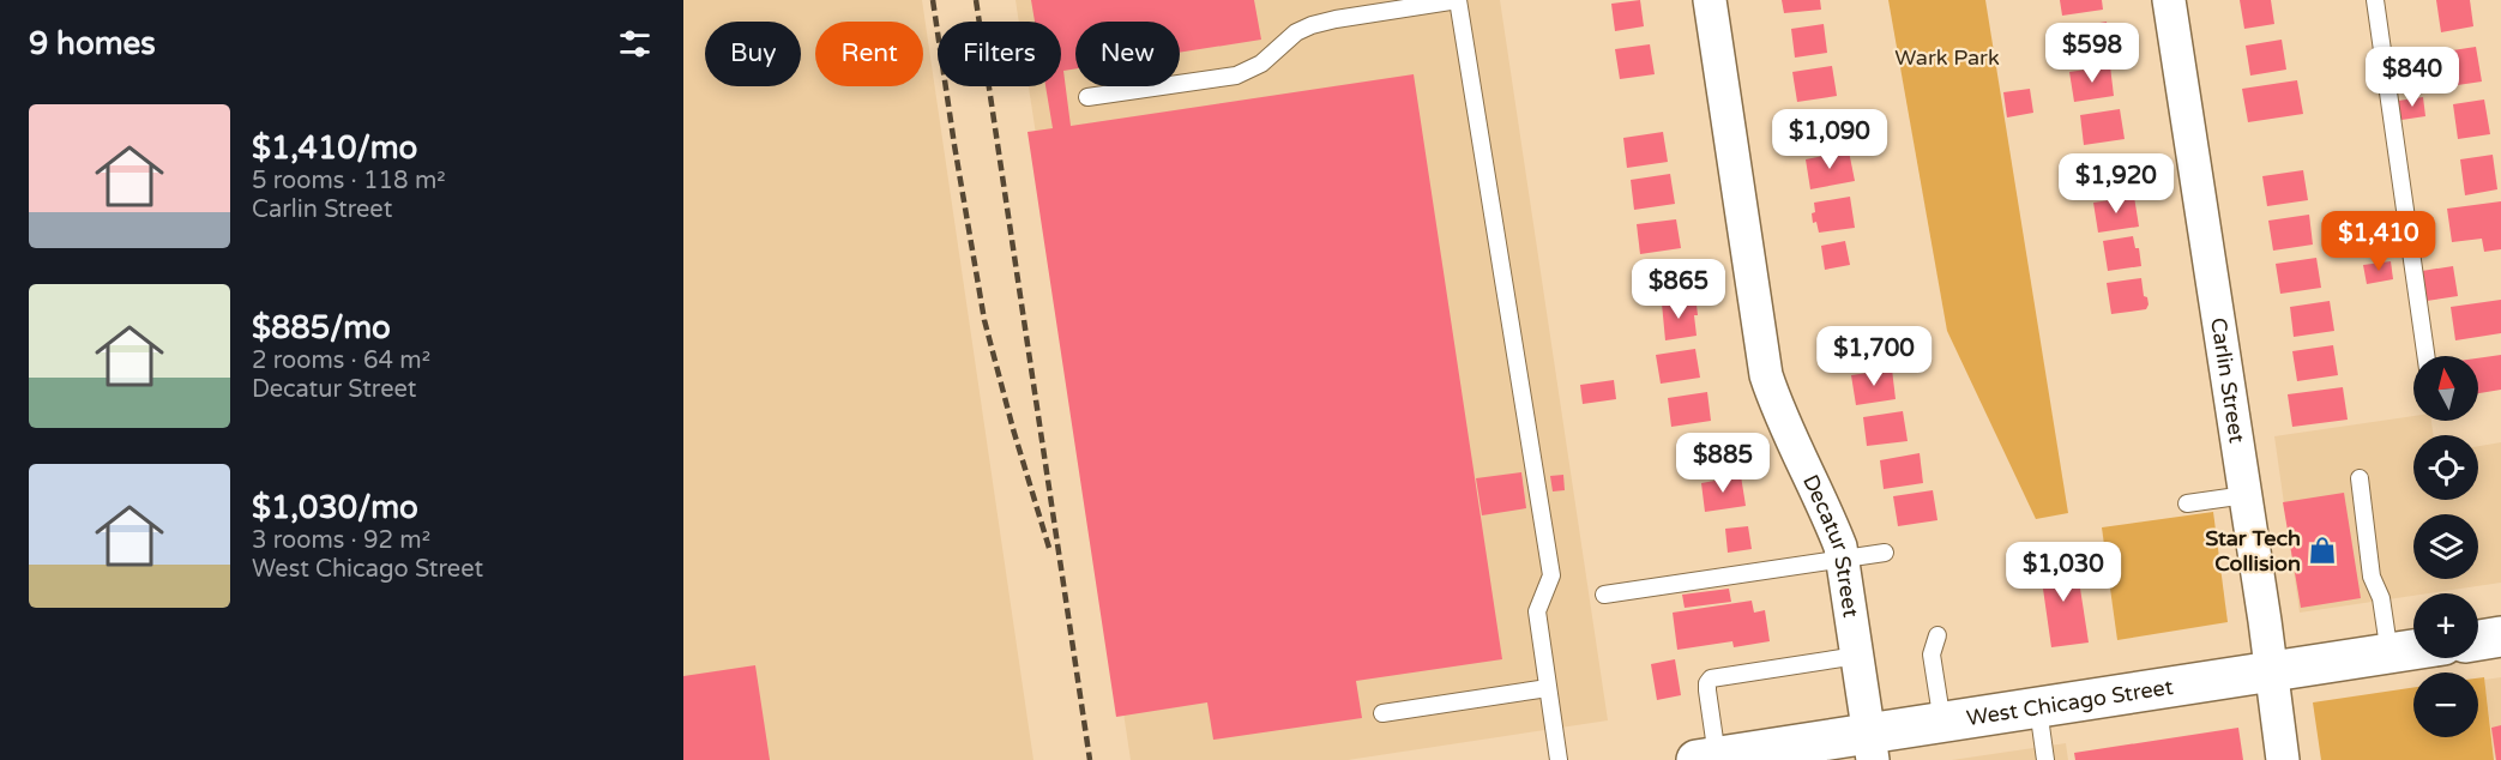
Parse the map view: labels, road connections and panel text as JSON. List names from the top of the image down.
{
  "streets": {
    "street": ["Carlin Street", "Decatur Street", "West Chicago Street"]
  },
  "crossings": [
    ["Carlin Street", "West Chicago Street"],
    ["Decatur Street", "West Chicago Street"]
  ],
  "parks": ["Wark Park"],
  "places": {
    "shop": ["Star Tech Collision"]
  },
  "north": "top",
  "page": {
    "heading": "9 homes",
    "chip": [
      "Buy",
      "Rent",
      "Filters",
      "New"
    ],
    "price": [
      "$598",
      "$840",
      "$1,090",
      "$1,920",
      "$1,410",
      "$865",
      "$1,700",
      "$885",
      "$1,030"
    ],
    "list": [
      {
        "name": "$1,410/mo",
        "note": "5 rooms · 118 m² · Carlin Street"
      },
      {
        "name": "$885/mo",
        "note": "2 rooms · 64 m² · Decatur Street"
      },
      {
        "name": "$1,030/mo",
        "note": "3 rooms · 92 m² · West Chicago Street"
      }
    ],
    "map_buttons": ["+", "−"]
  }
}
